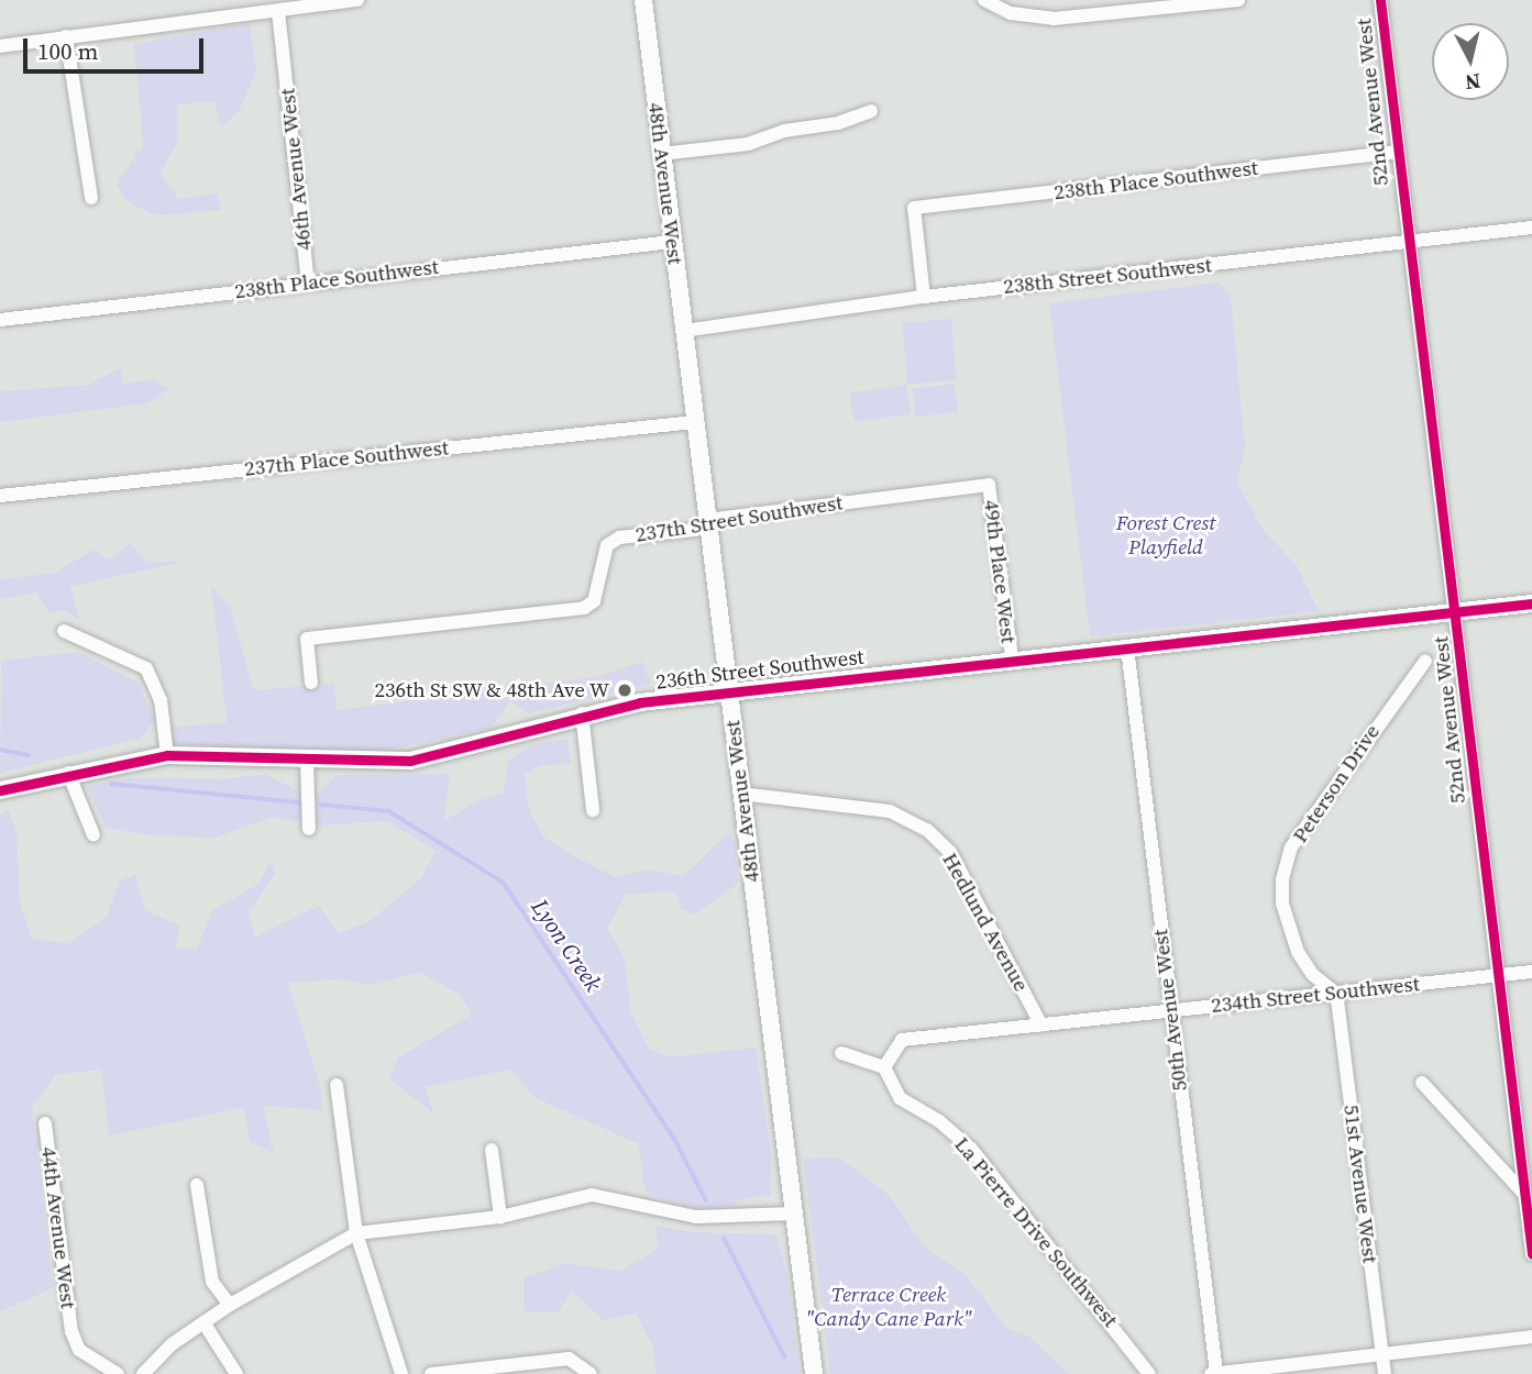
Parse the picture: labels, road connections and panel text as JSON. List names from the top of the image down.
{
  "streets": {
    "main road": ["48th Avenue West", "236th Street Southwest"],
    "street": [
      "52nd Avenue West",
      "46th Avenue West",
      "238th Place Southwest",
      "238th Street Southwest",
      "237th Place Southwest",
      "237th Street Southwest",
      "49th Place West",
      "Peterson Drive",
      "Hedlund Avenue",
      "234th Street Southwest",
      "50th Avenue West",
      "51st Avenue West",
      "44th Avenue West",
      "La Pierre Drive Southwest"
    ]
  },
  "crossings": [
    ["52nd Avenue West", "238th Place Southwest"],
    ["52nd Avenue West", "238th Street Southwest"],
    ["52nd Avenue West", "236th Street Southwest"],
    ["52nd Avenue West", "234th Street Southwest"],
    ["46th Avenue West", "238th Place Southwest"],
    ["238th Place Southwest", "48th Avenue West"],
    ["238th Place Southwest", "238th Street Southwest"],
    ["48th Avenue West", "238th Street Southwest"],
    ["48th Avenue West", "237th Place Southwest"],
    ["48th Avenue West", "237th Street Southwest"],
    ["48th Avenue West", "236th Street Southwest"],
    ["48th Avenue West", "Hedlund Avenue"],
    ["237th Street Southwest", "49th Place West"],
    ["49th Place West", "236th Street Southwest"],
    ["236th Street Southwest", "50th Avenue West"],
    ["Peterson Drive", "234th Street Southwest"],
    ["Peterson Drive", "51st Avenue West"],
    ["Hedlund Avenue", "234th Street Southwest"],
    ["234th Street Southwest", "50th Avenue West"],
    ["234th Street Southwest", "51st Avenue West"],
    ["234th Street Southwest", "La Pierre Drive Southwest"]
  ],
  "water": ["Lyon Creek"],
  "parks": ["Forest Crest Playfield", "Terrace Creek \"Candy Cane Park\""],
  "places": ["236th St SW & 48th Ave W"],
  "scale_bar": "100 m",
  "north": "bottom"
}
